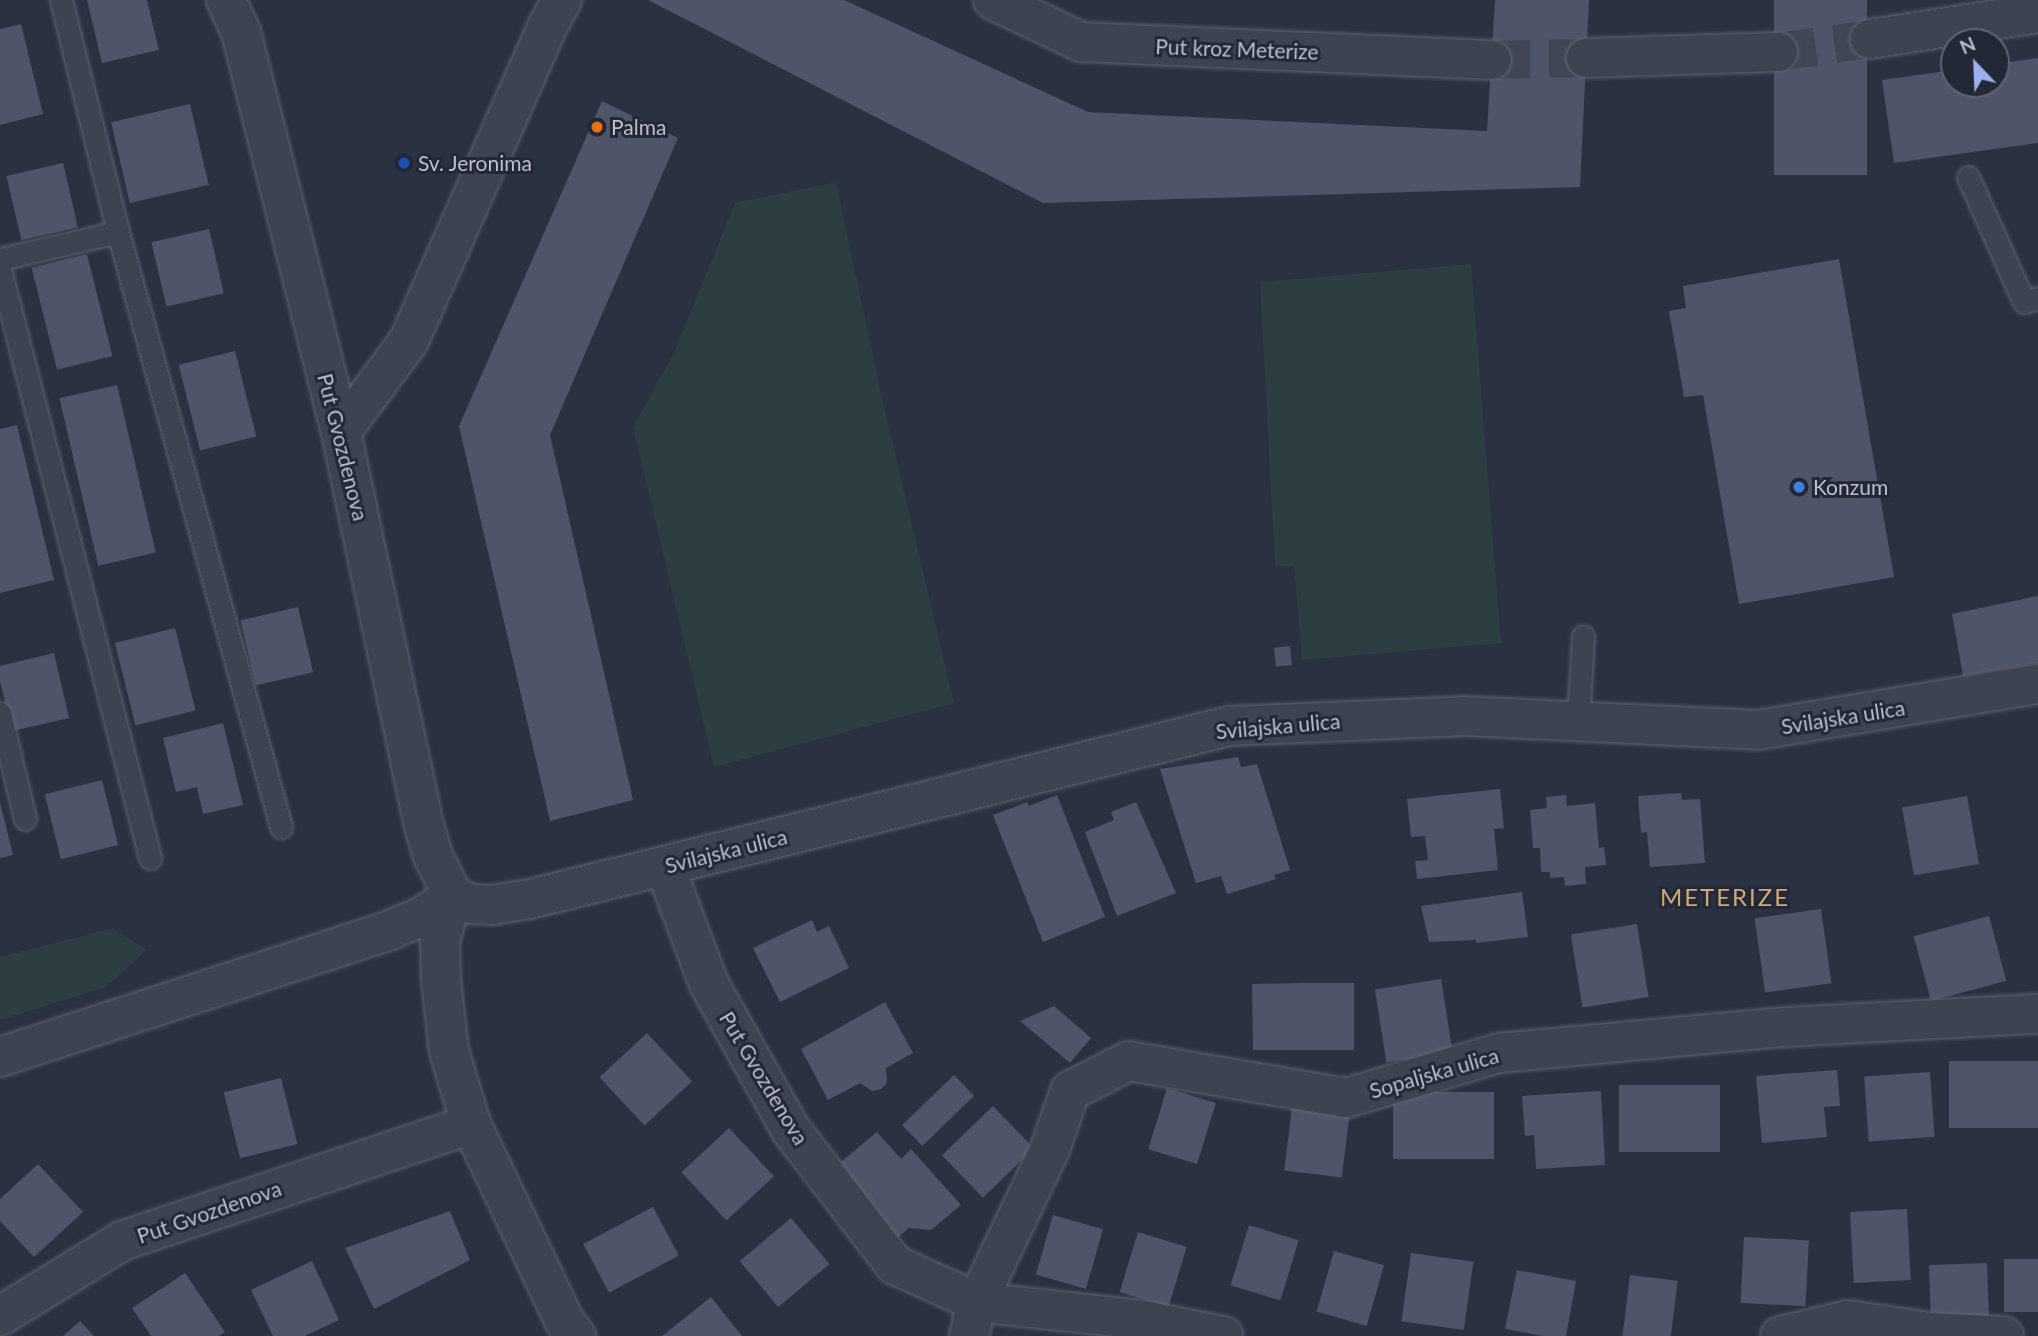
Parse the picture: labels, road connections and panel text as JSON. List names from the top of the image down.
{
  "streets": {
    "street": [
      "Put kroz Meterize",
      "Put Gvozdenova",
      "Svilajska ulica",
      "Sopaljska ulica"
    ]
  },
  "crossings": [
    ["Put Gvozdenova", "Svilajska ulica"],
    ["Put Gvozdenova", "Sopaljska ulica"]
  ],
  "districts": ["METERIZE"],
  "places": ["Palma", "Sv. Jeronima", "Konzum"],
  "north": "top left"
}
